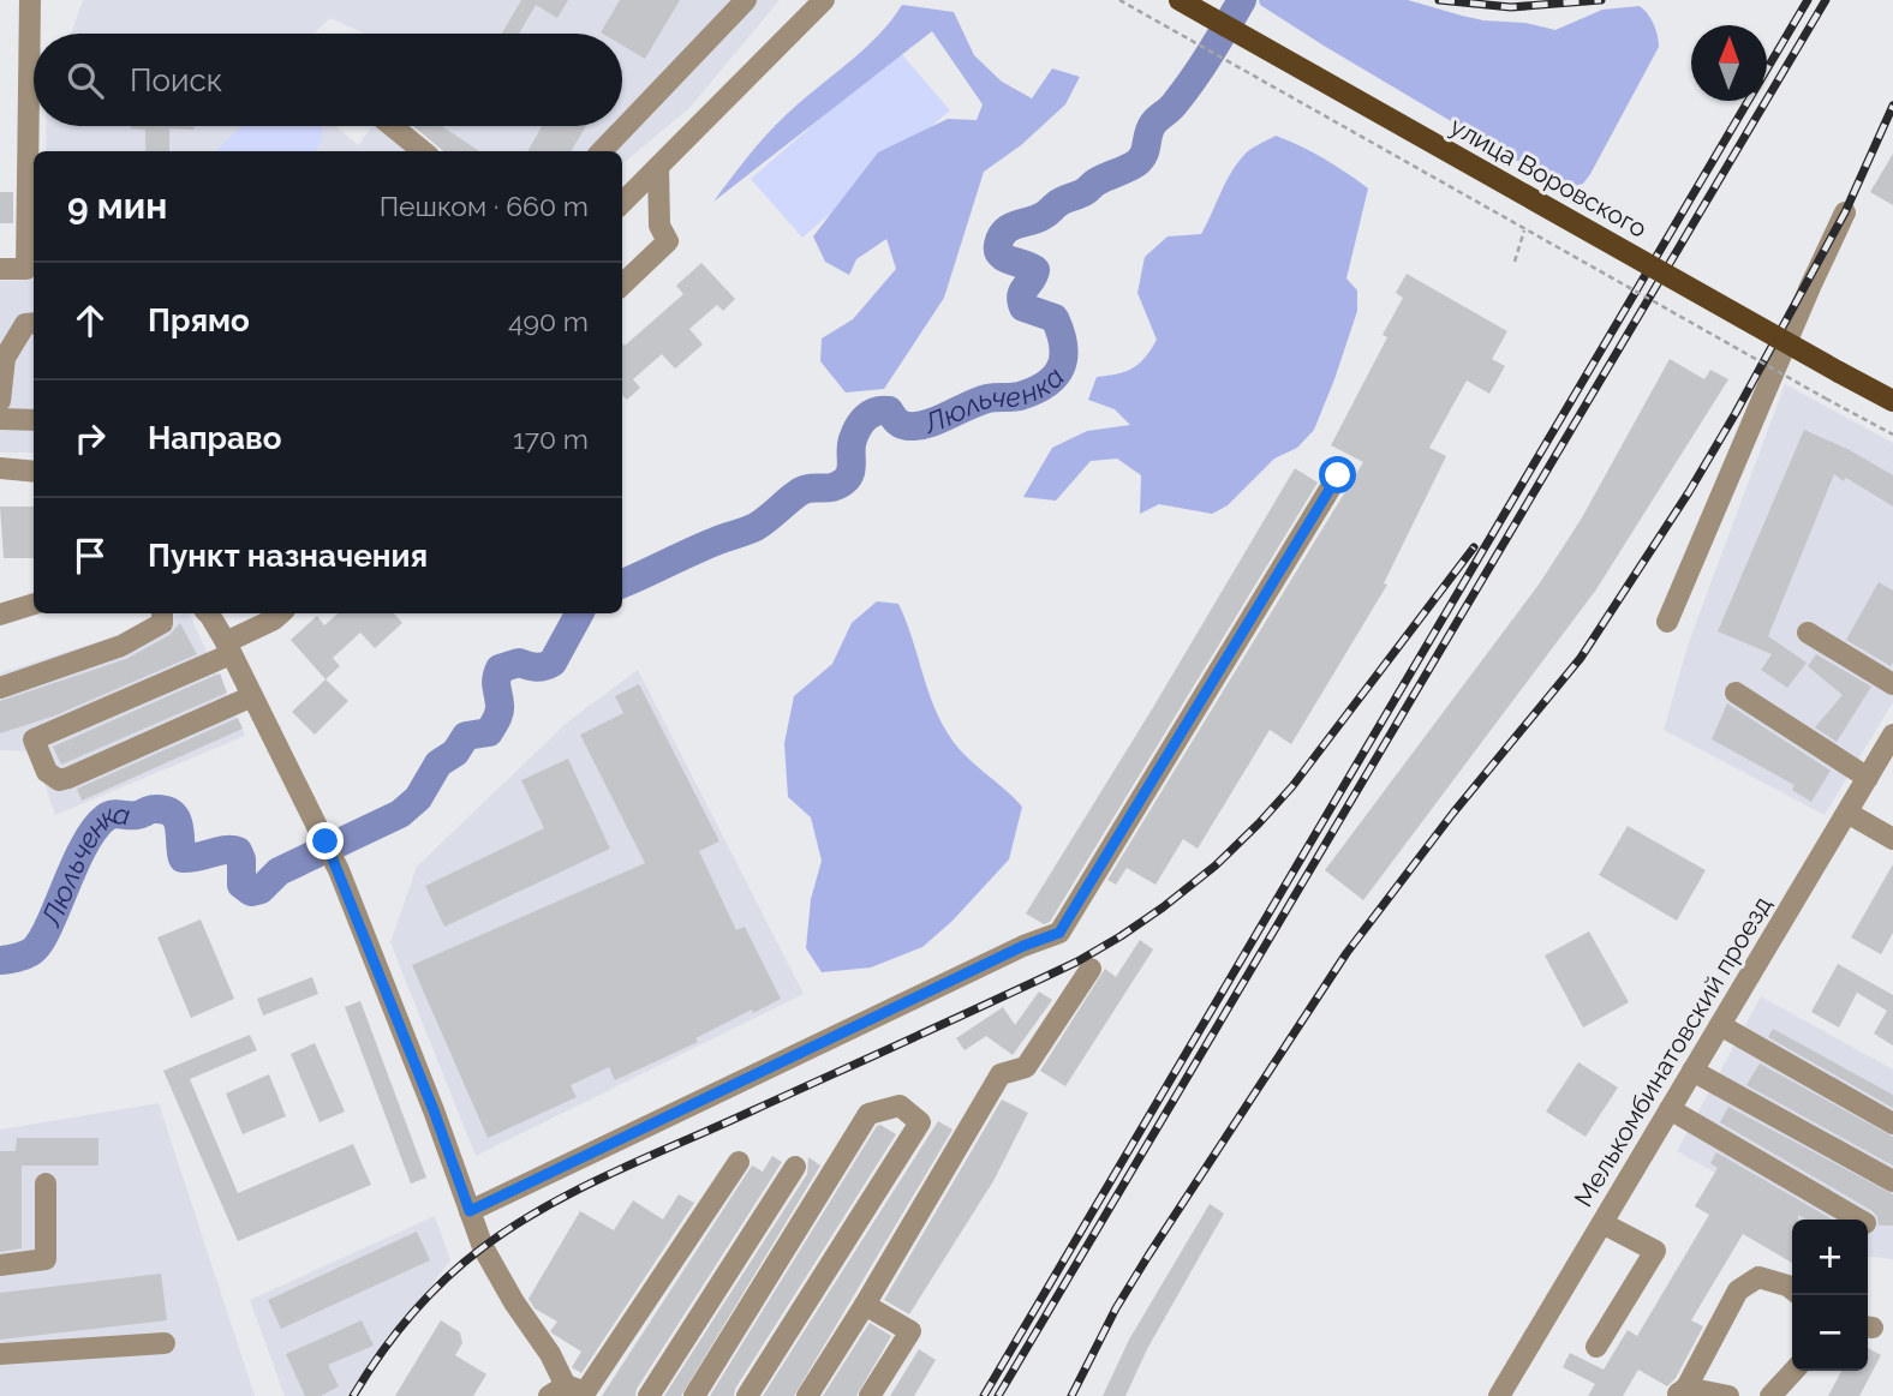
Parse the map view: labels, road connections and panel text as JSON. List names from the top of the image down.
{
  "streets": {
    "main road": ["улица Воровского"],
    "street": ["Мелькомбинатовский проезд"]
  },
  "water": ["Люльченка"],
  "north": "top",
  "page": {
    "search": "Поиск",
    "heading": ["9 мин", "Пешком · 660 m"],
    "list": [
      ["Прямо", "490 m"],
      ["Направо", "170 m"],
      "Пункт назначения"
    ],
    "map_buttons": ["+", "−"]
  }
}
